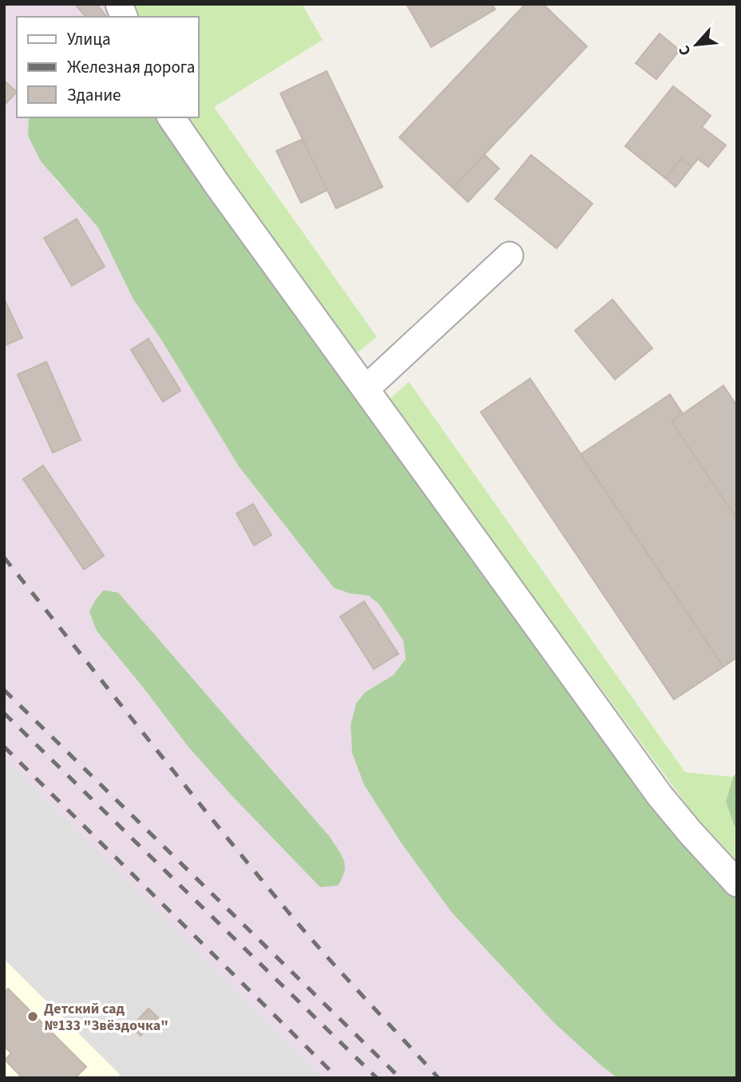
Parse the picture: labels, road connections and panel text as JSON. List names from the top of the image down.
{
  "places": ["Детский сад №133 \"Звёздочка\""],
  "legend": ["Улица", "Железная дорога", "Здание"],
  "north": "bottom left"
}
